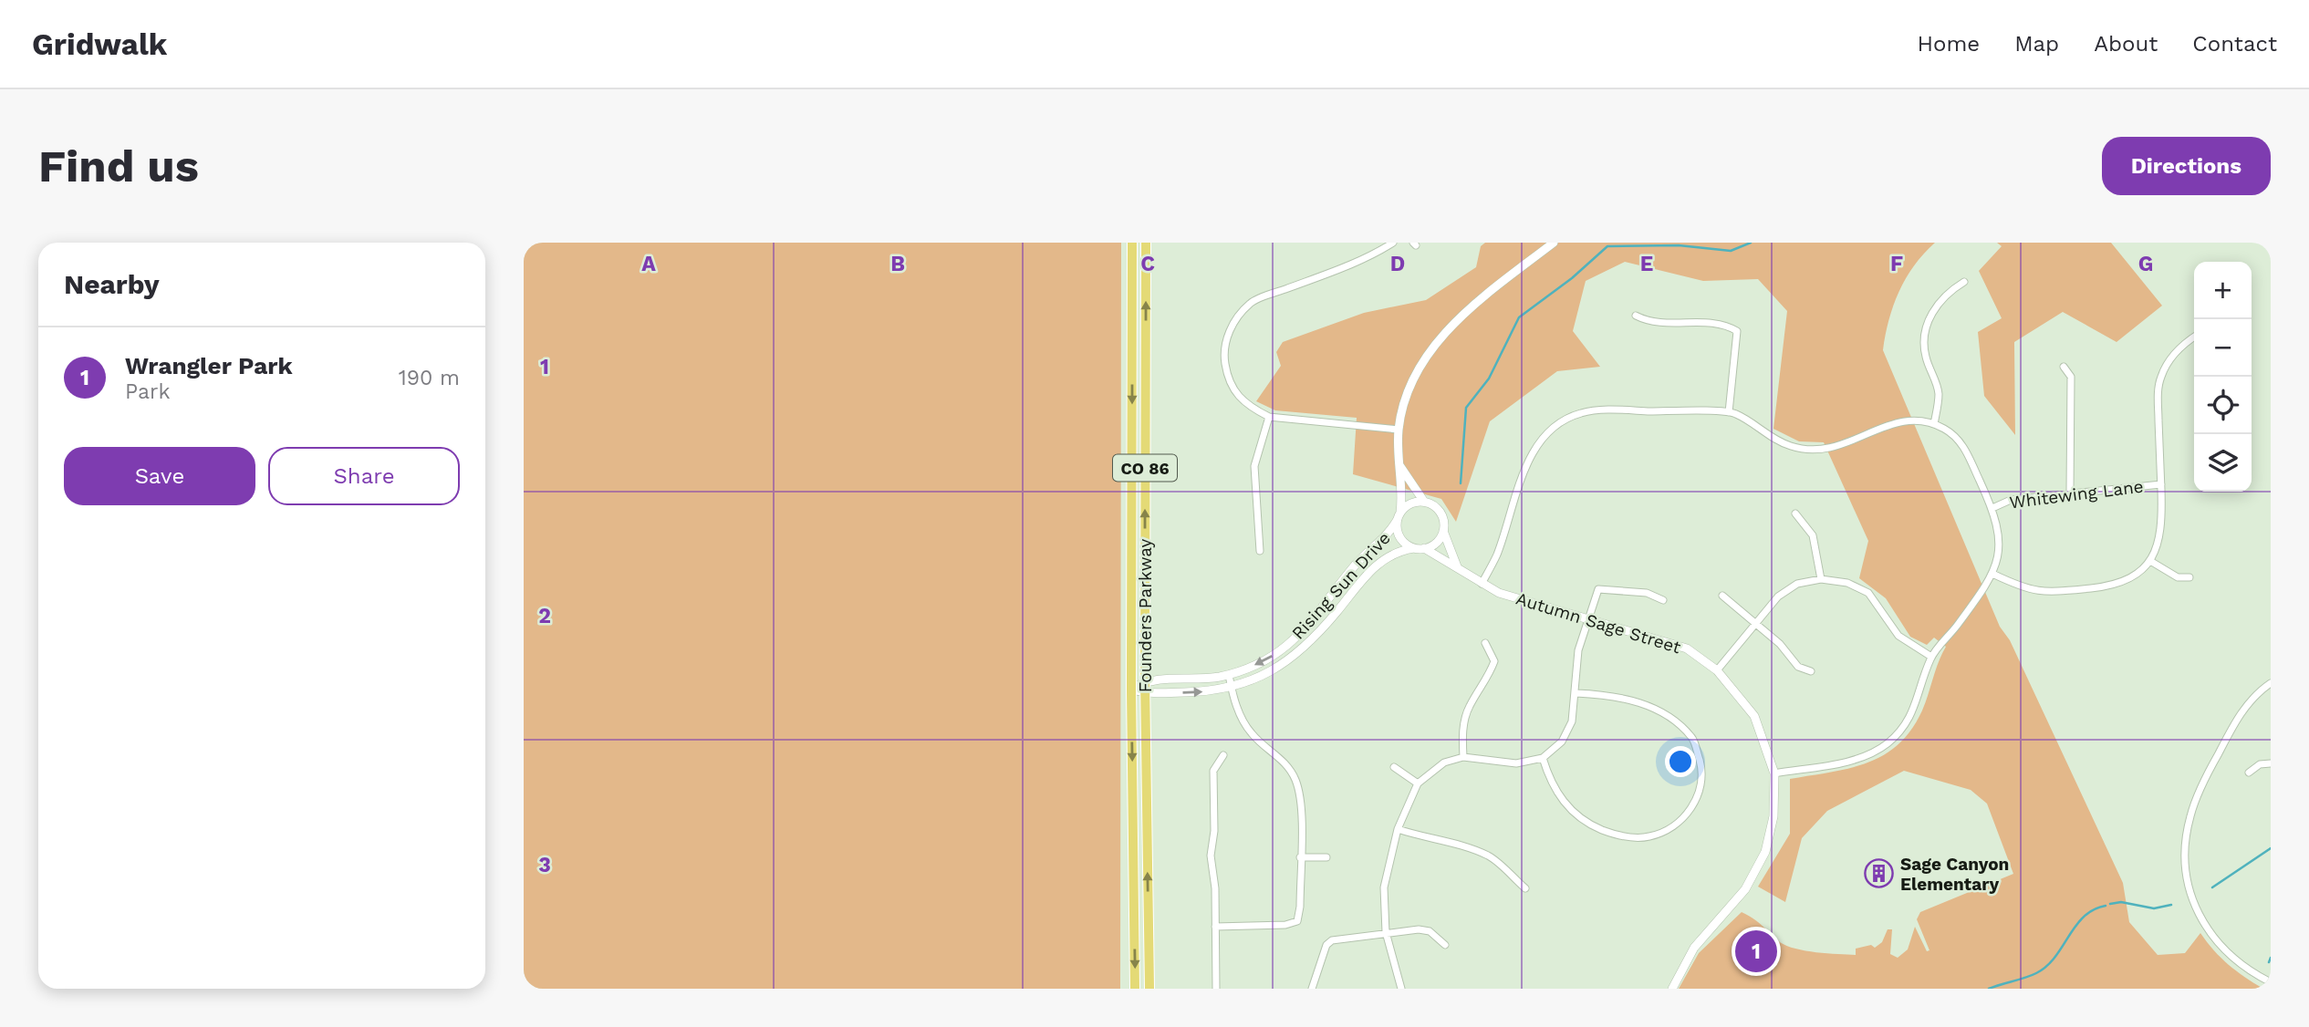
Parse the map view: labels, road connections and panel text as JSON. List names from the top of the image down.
{
  "streets": {
    "highway": ["CO 86", "Founders Parkway"],
    "street": ["Whitewing Lane", "Rising Sun Drive", "Autumn Sage Street"]
  },
  "crossings": [
    ["Rising Sun Drive", "Founders Parkway"],
    ["Rising Sun Drive", "Autumn Sage Street"]
  ],
  "places": {
    "building": ["Sage Canyon Elementary"]
  },
  "page": {
    "header": "Gridwalk",
    "nav": [
      "Home",
      "Map",
      "About",
      "Contact"
    ],
    "buttons": [
      "Directions",
      ["Save", "Share"]
    ],
    "title": "Find us",
    "heading": "Nearby",
    "map_buttons": ["+", "−"],
    "list": [
      {
        "mark": "1",
        "name": "Wrangler Park",
        "note": "Park",
        "value": "190 m"
      }
    ],
    "pins": "1"
  },
  "grid": {
    "columns": [
      "A",
      "B",
      "C",
      "D",
      "E",
      "F",
      "G"
    ],
    "rows": ["1", "2", "3"]
  }
}
